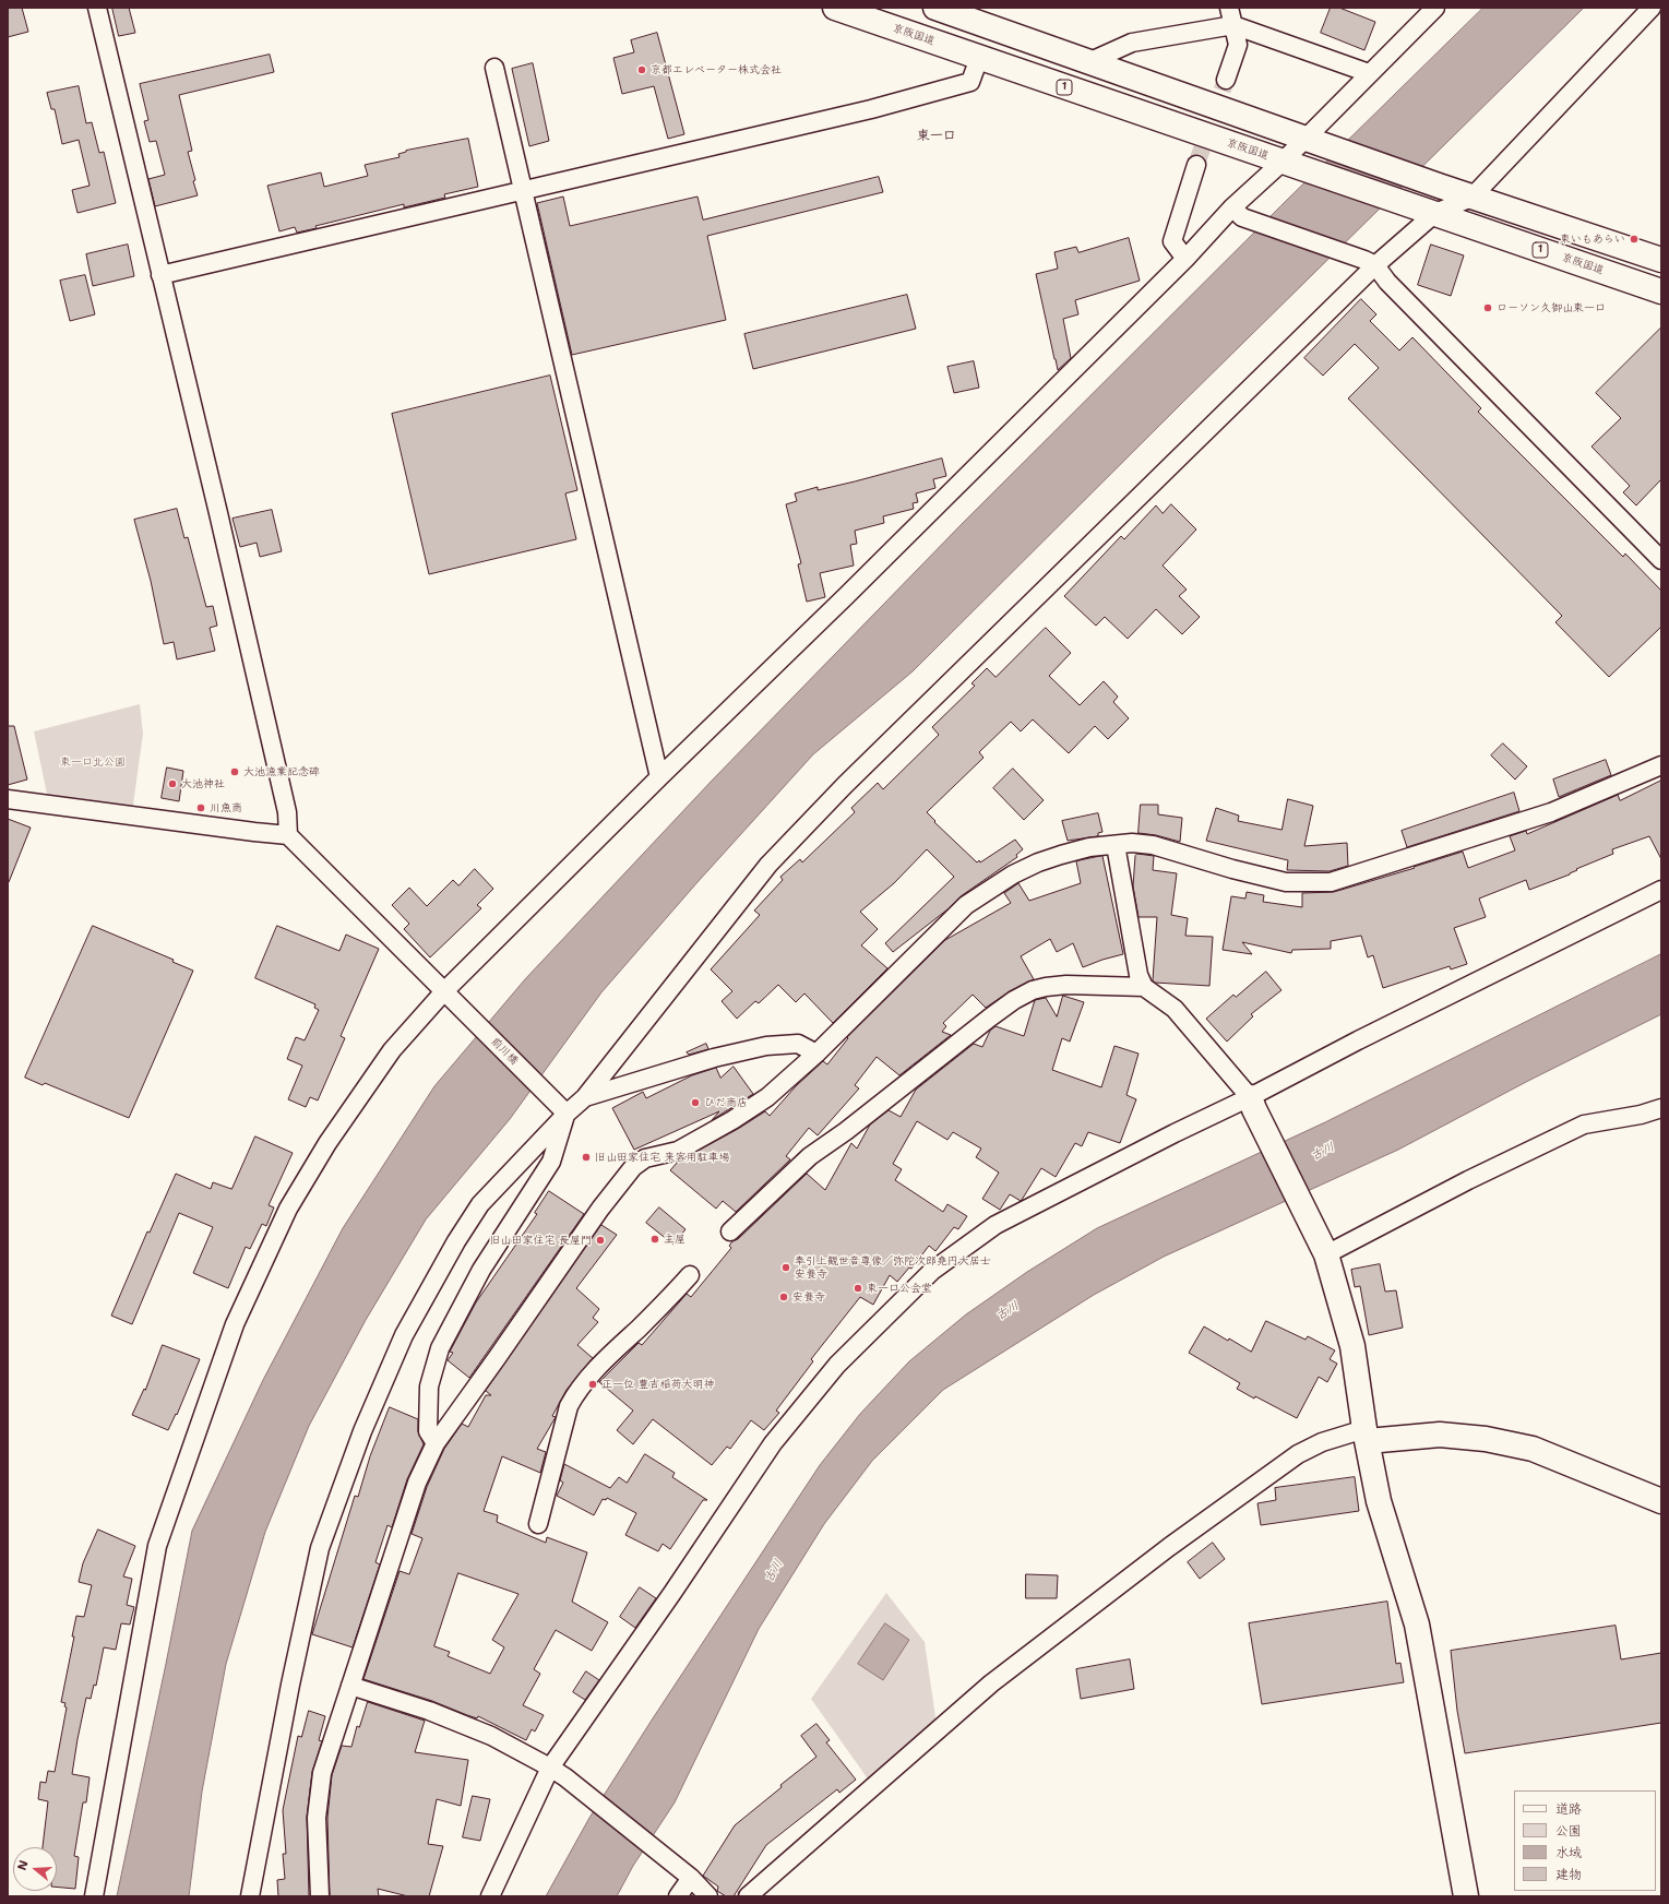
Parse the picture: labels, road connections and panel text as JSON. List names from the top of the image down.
{
  "streets": {
    "main road": ["京阪国道", "1"],
    "street": ["前川橋"]
  },
  "districts": ["東一口"],
  "water": ["古川"],
  "parks": ["東一口北公園"],
  "places": [
    "京都エレベーター株式会社",
    "東いもあらい",
    "ローソン久御山東一口",
    "大池漁業記念碑",
    "大池神社",
    "川魚商",
    "ひだ商店",
    "旧山田家住宅 来客用駐車場",
    "主屋",
    "旧山田家住宅 長屋門",
    "奉引上観世音尊像／弥陀次郎堯円大居士 安養寺",
    "東一口公会堂",
    "安養寺",
    "正一位 豊吉稲荷大明神"
  ],
  "legend": [
    "道路",
    "公園",
    "水域",
    "建物"
  ],
  "north": "left"
}
